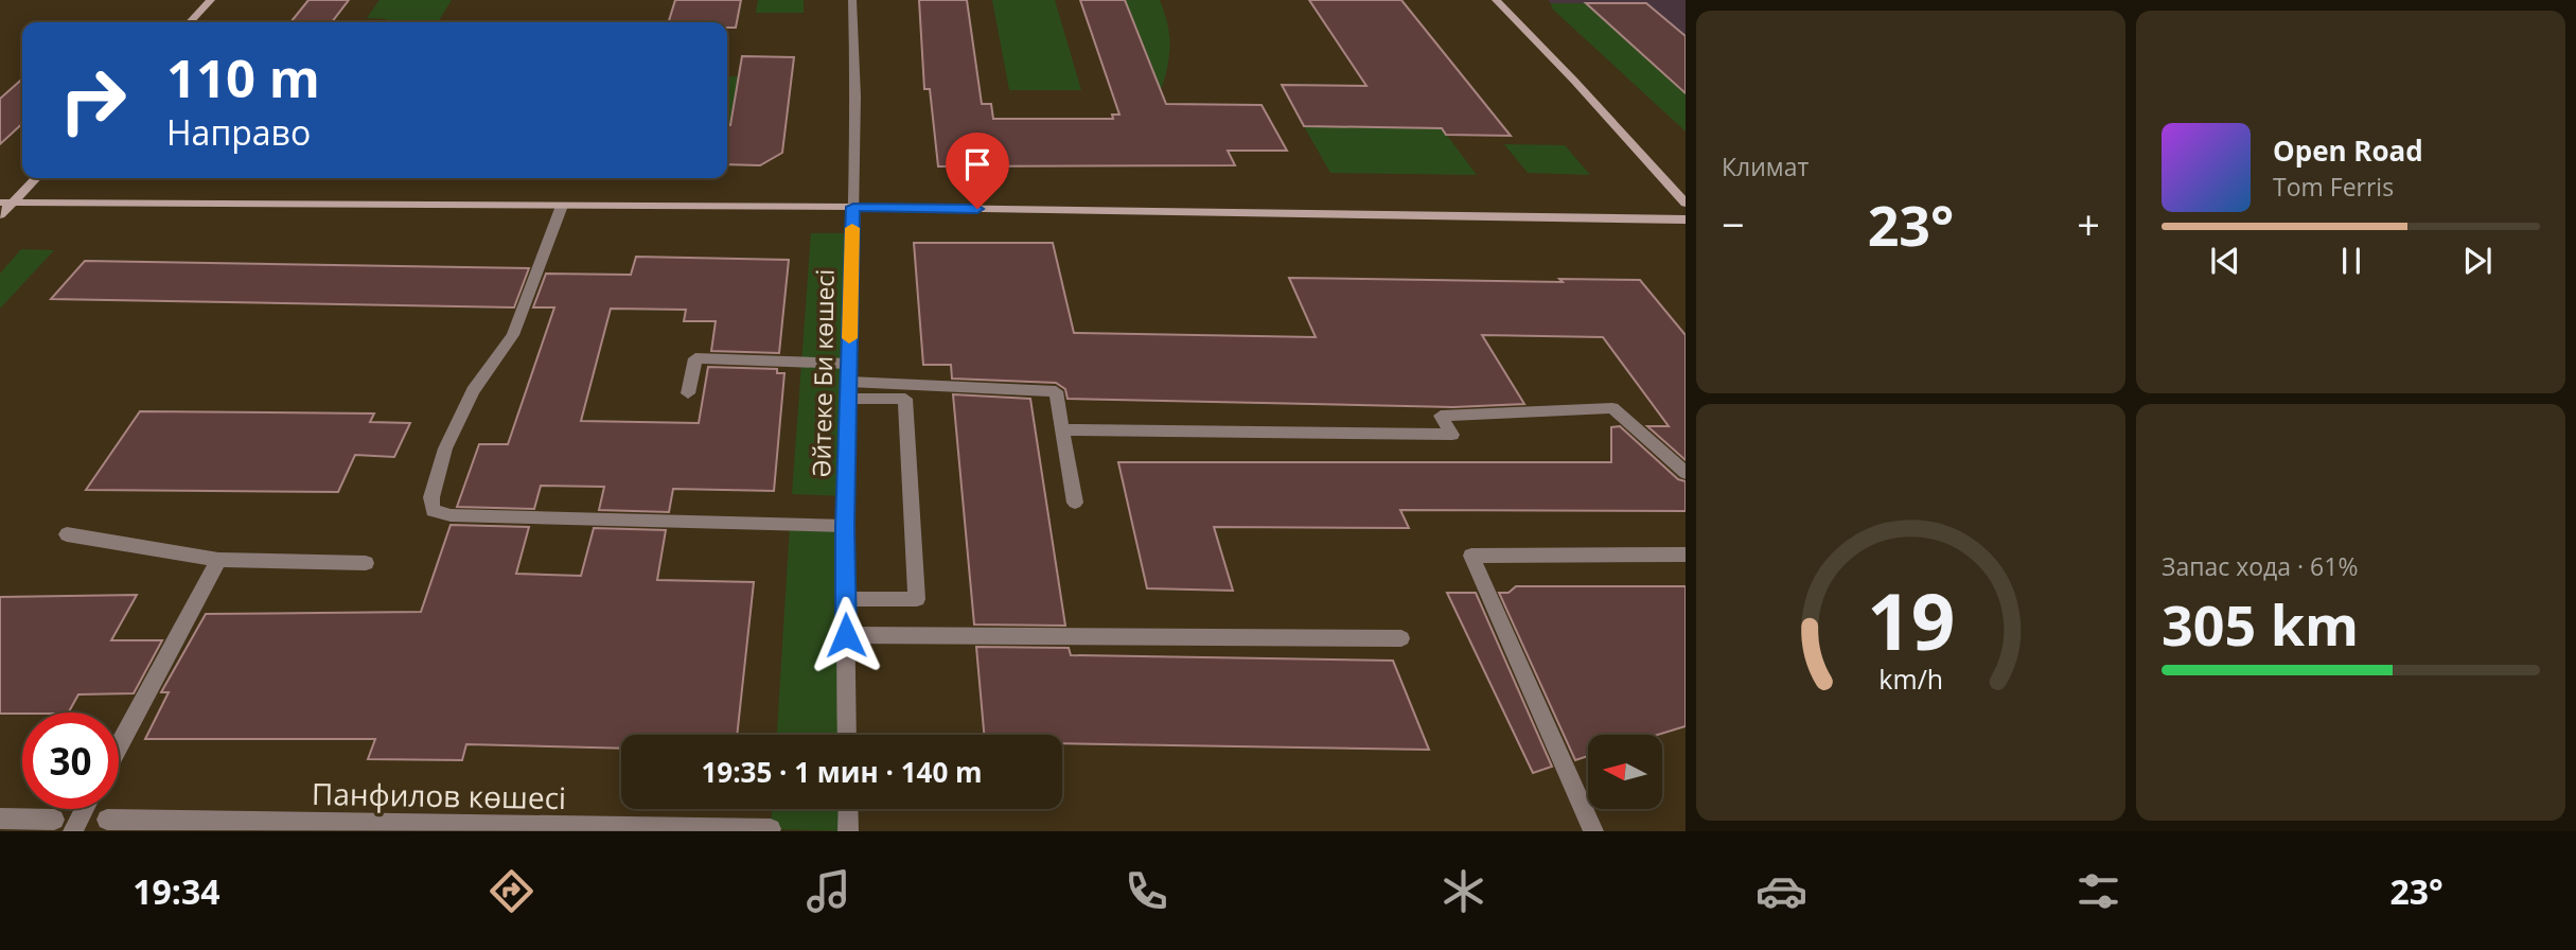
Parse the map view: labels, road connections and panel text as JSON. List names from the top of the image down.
{
  "streets": {
    "street": ["Әйтеке Би көшесі", "Панфилов көшесі"]
  },
  "north": "left",
  "page": {
    "tile": [
      "Климат",
      ["Запас хода · 61%", "305 km"]
    ],
    "turn": ["110 m", "Направо"],
    "song": ["Open Road", "Tom Ferris"],
    "heat": ["−", "23°", "+"],
    "limit": "30",
    "trip": "19:35 · 1 мин · 140 m",
    "tabs": ["19:34", "23°"],
    "gauge": ["19", "km/h"]
  }
}
